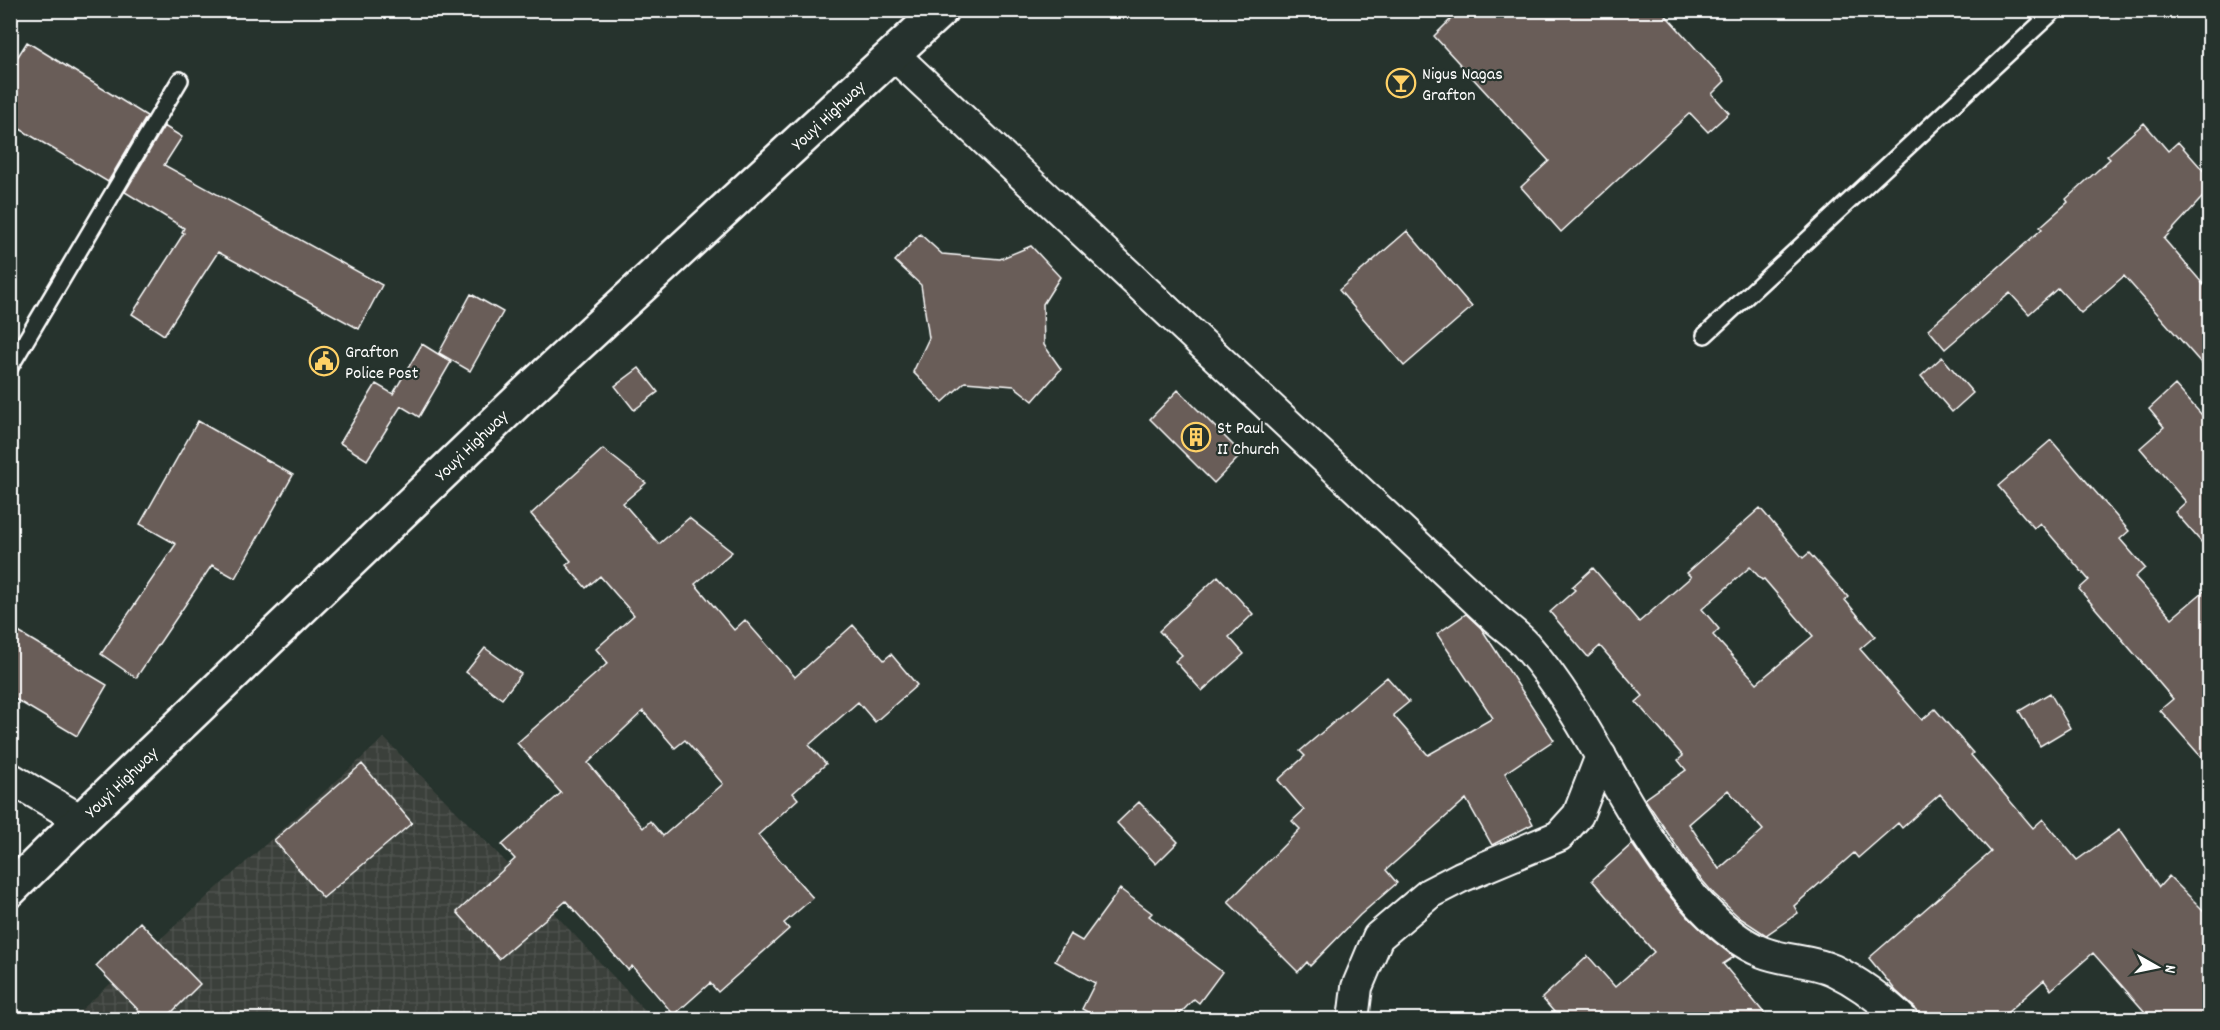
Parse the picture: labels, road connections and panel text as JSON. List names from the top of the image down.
{
  "streets": {
    "main road": ["Youyi Highway"]
  },
  "places": {
    "bar": ["Nigus Nagas Grafton"],
    "public building": ["Grafton Police Post"],
    "building": ["St Paul II Church"]
  },
  "north": "right"
}
